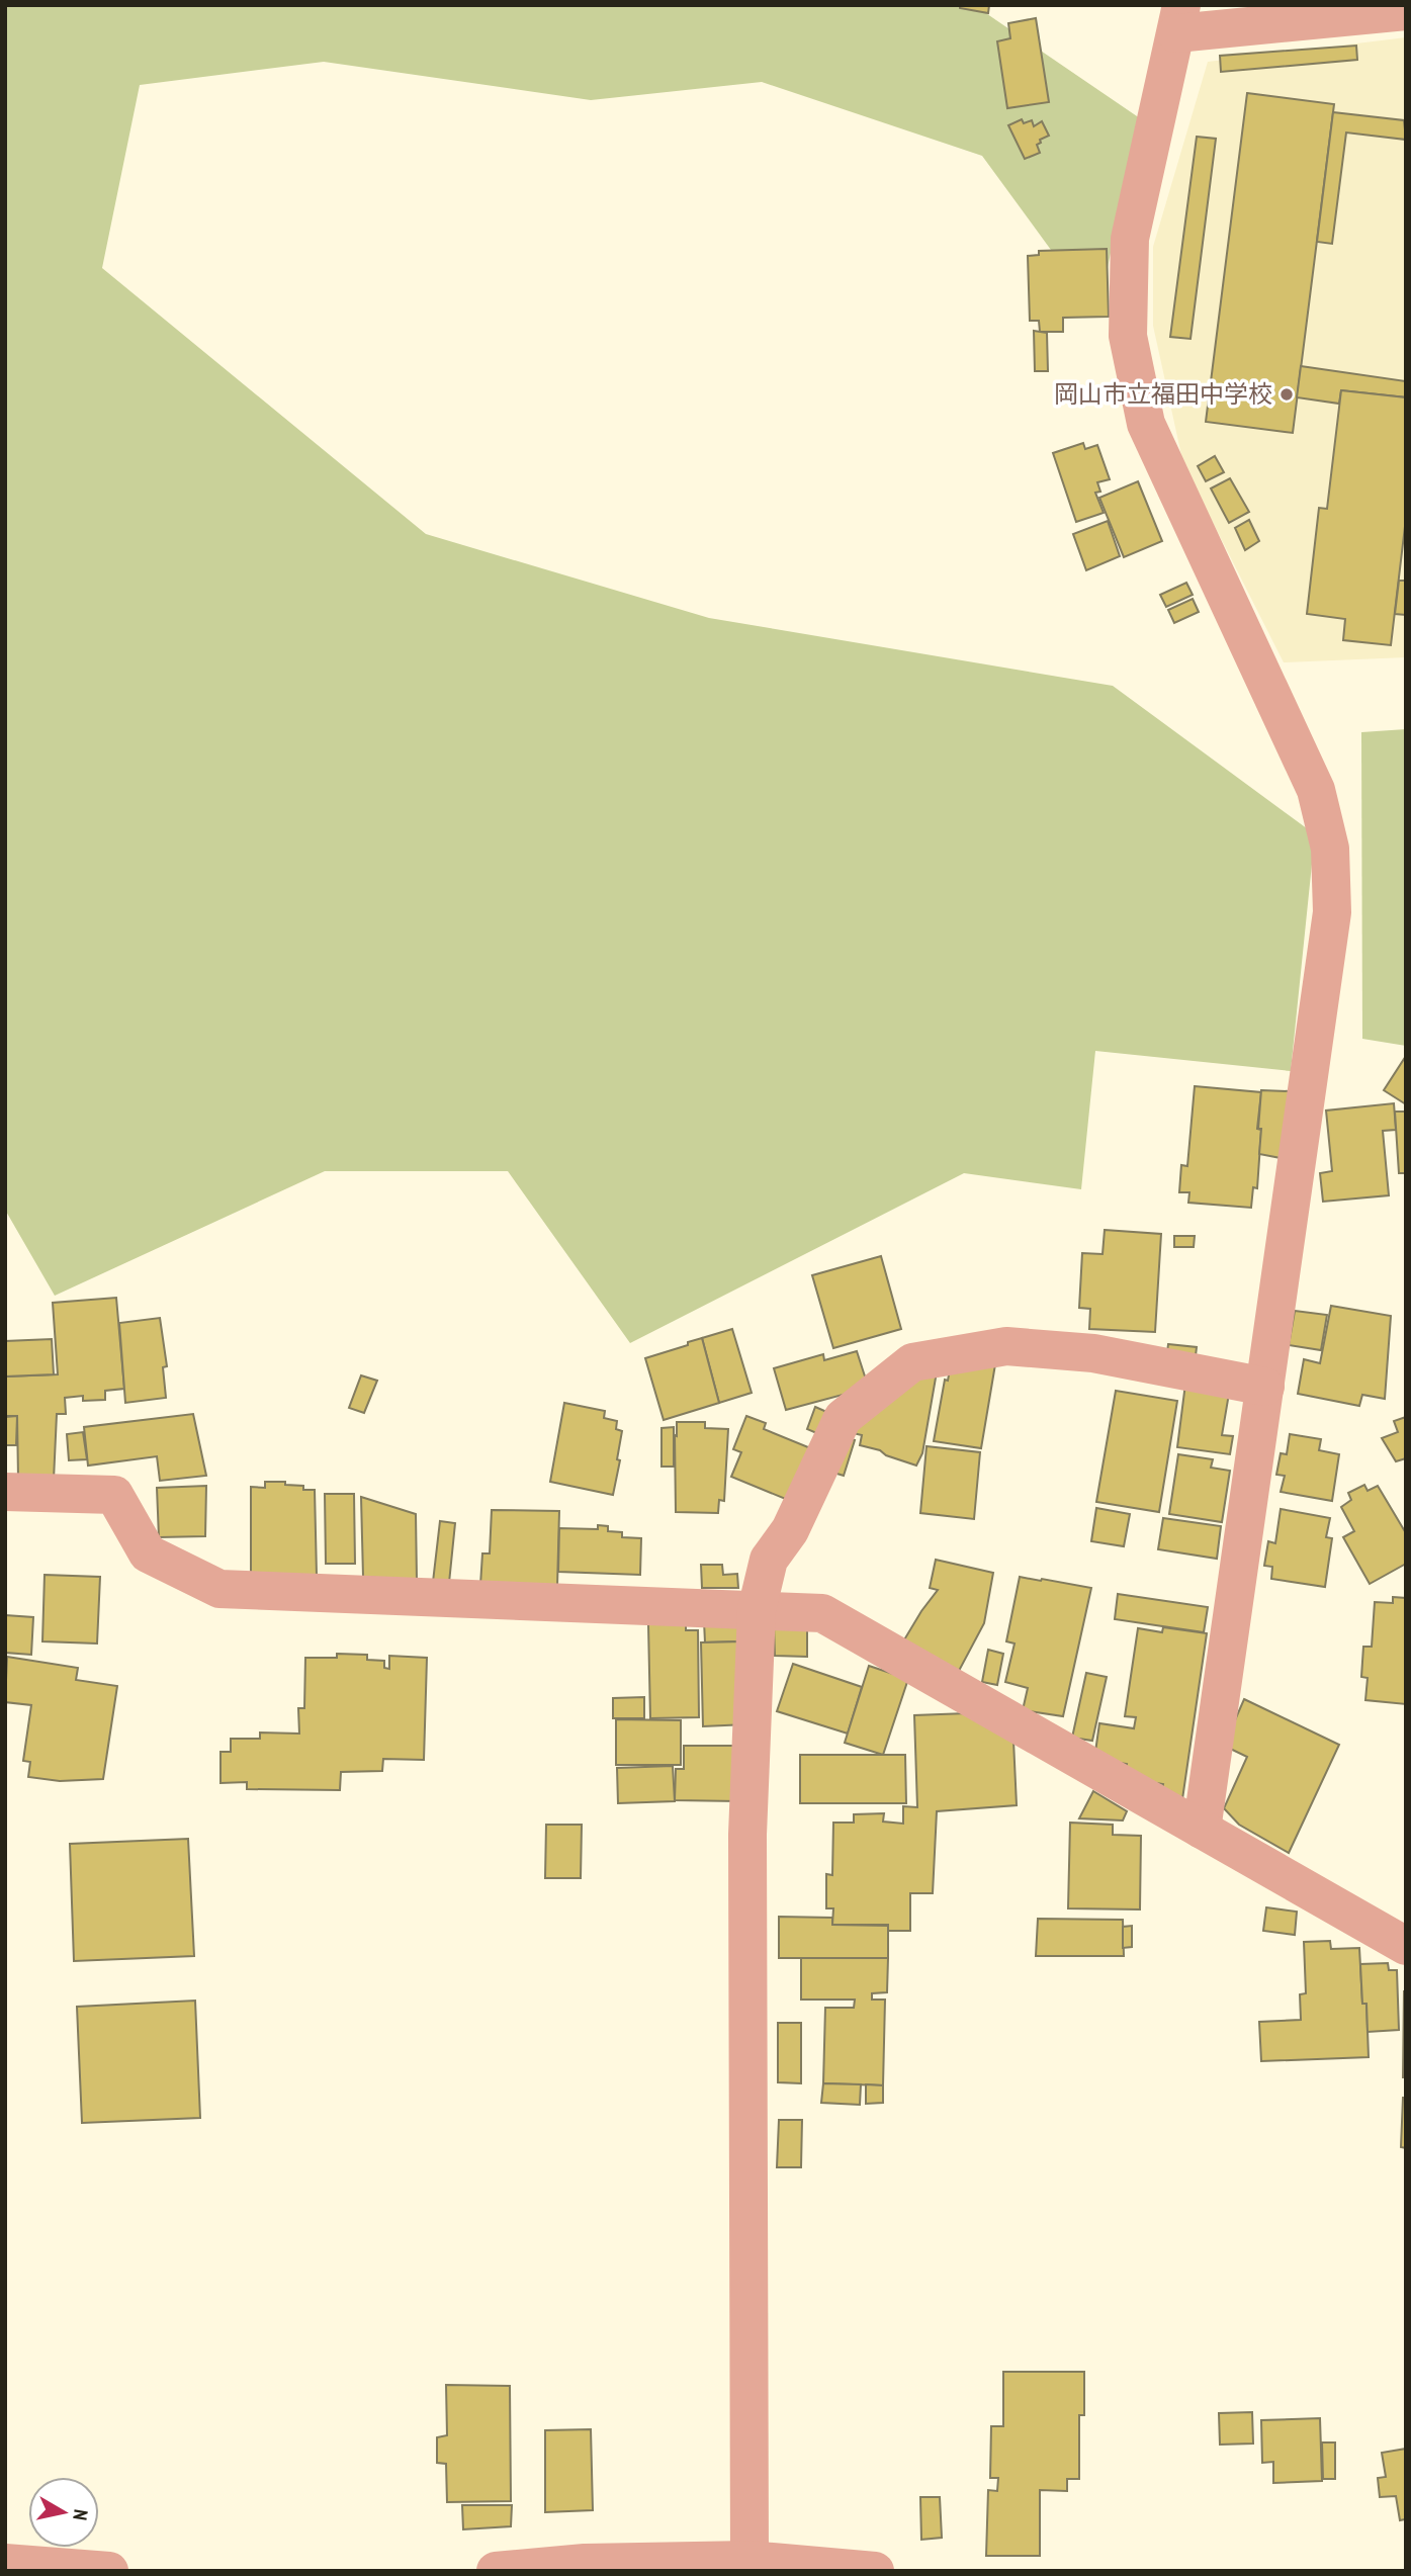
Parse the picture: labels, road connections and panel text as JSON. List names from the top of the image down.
{
  "places": ["岡山市立福田中学校"],
  "north": "right"
}
